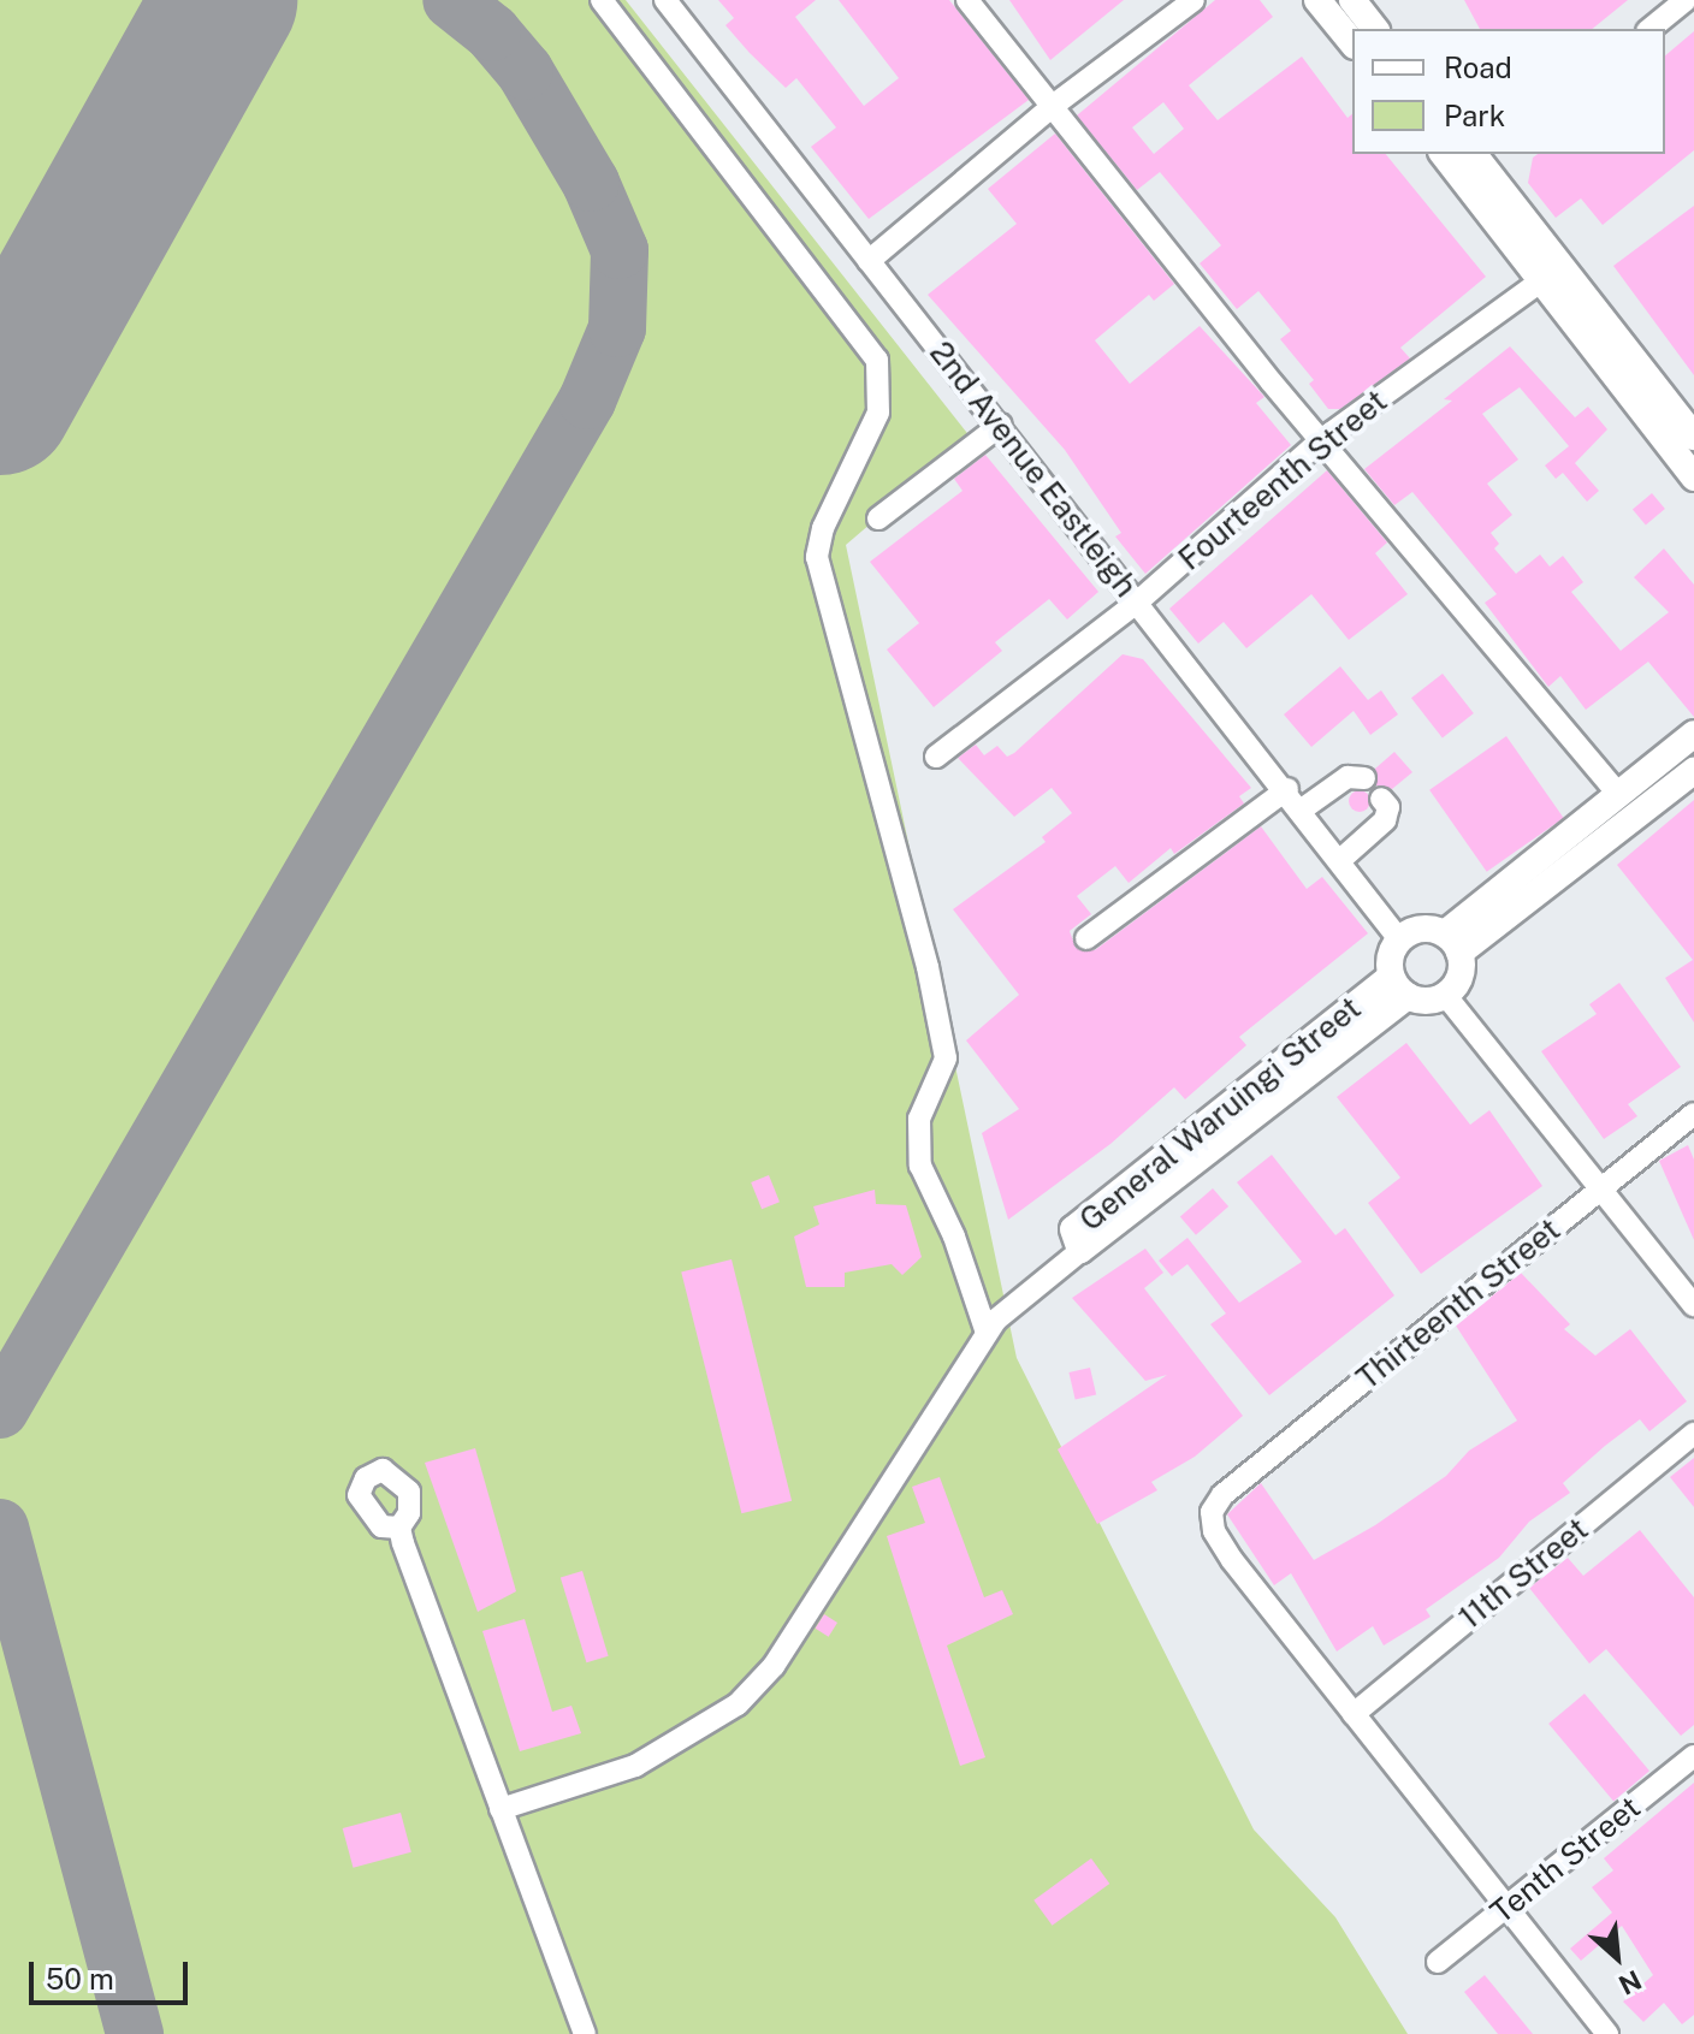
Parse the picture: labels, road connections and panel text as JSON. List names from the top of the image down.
{
  "streets": {
    "main road": ["General Waruingi Street"],
    "street": [
      "2nd Avenue Eastleigh",
      "Fourteenth Street",
      "Thirteenth Street",
      "11th Street",
      "Tenth Street"
    ]
  },
  "crossings": [
    ["2nd Avenue Eastleigh", "Fourteenth Street"],
    ["2nd Avenue Eastleigh", "General Waruingi Street"],
    ["Thirteenth Street", "11th Street"]
  ],
  "legend": ["Road", "Park"],
  "scale_bar": "50 m",
  "north": "bottom right"
}
